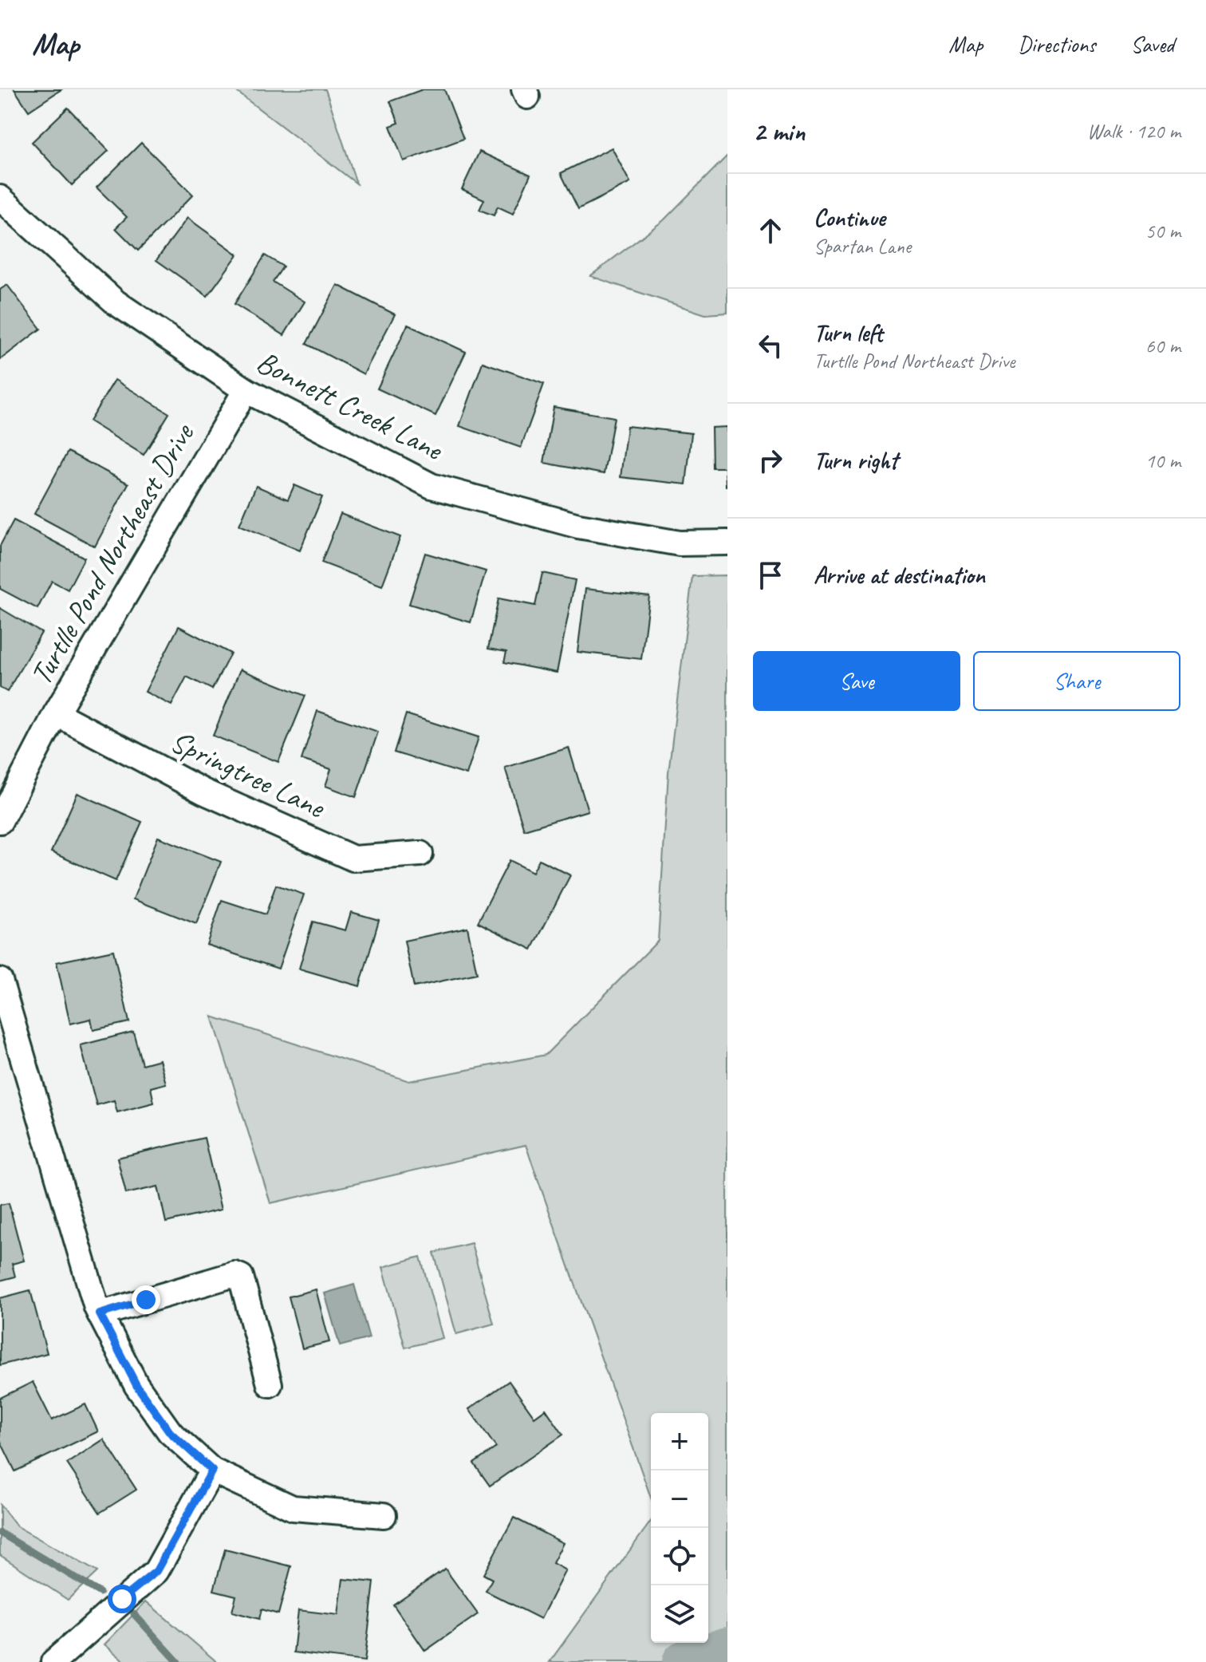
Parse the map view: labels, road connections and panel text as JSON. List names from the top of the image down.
{
  "streets": {
    "street": ["Bonnett Creek Lane", "Turtlle Pond Northeast Drive", "Springtree Lane"]
  },
  "crossings": [
    ["Bonnett Creek Lane", "Turtlle Pond Northeast Drive"],
    ["Turtlle Pond Northeast Drive", "Springtree Lane"]
  ],
  "page": {
    "header": "Map",
    "nav": ["Map", "Directions", "Saved"],
    "heading": ["2 min", "Walk · 120 m"],
    "list": [
      ["Continue", "Spartan Lane", "50 m"],
      ["Turn left", "Turtlle Pond Northeast Drive", "60 m"],
      ["Turn right", "10 m"],
      "Arrive at destination"
    ],
    "buttons": ["Save", "Share"],
    "map_buttons": ["+", "−"]
  }
}
